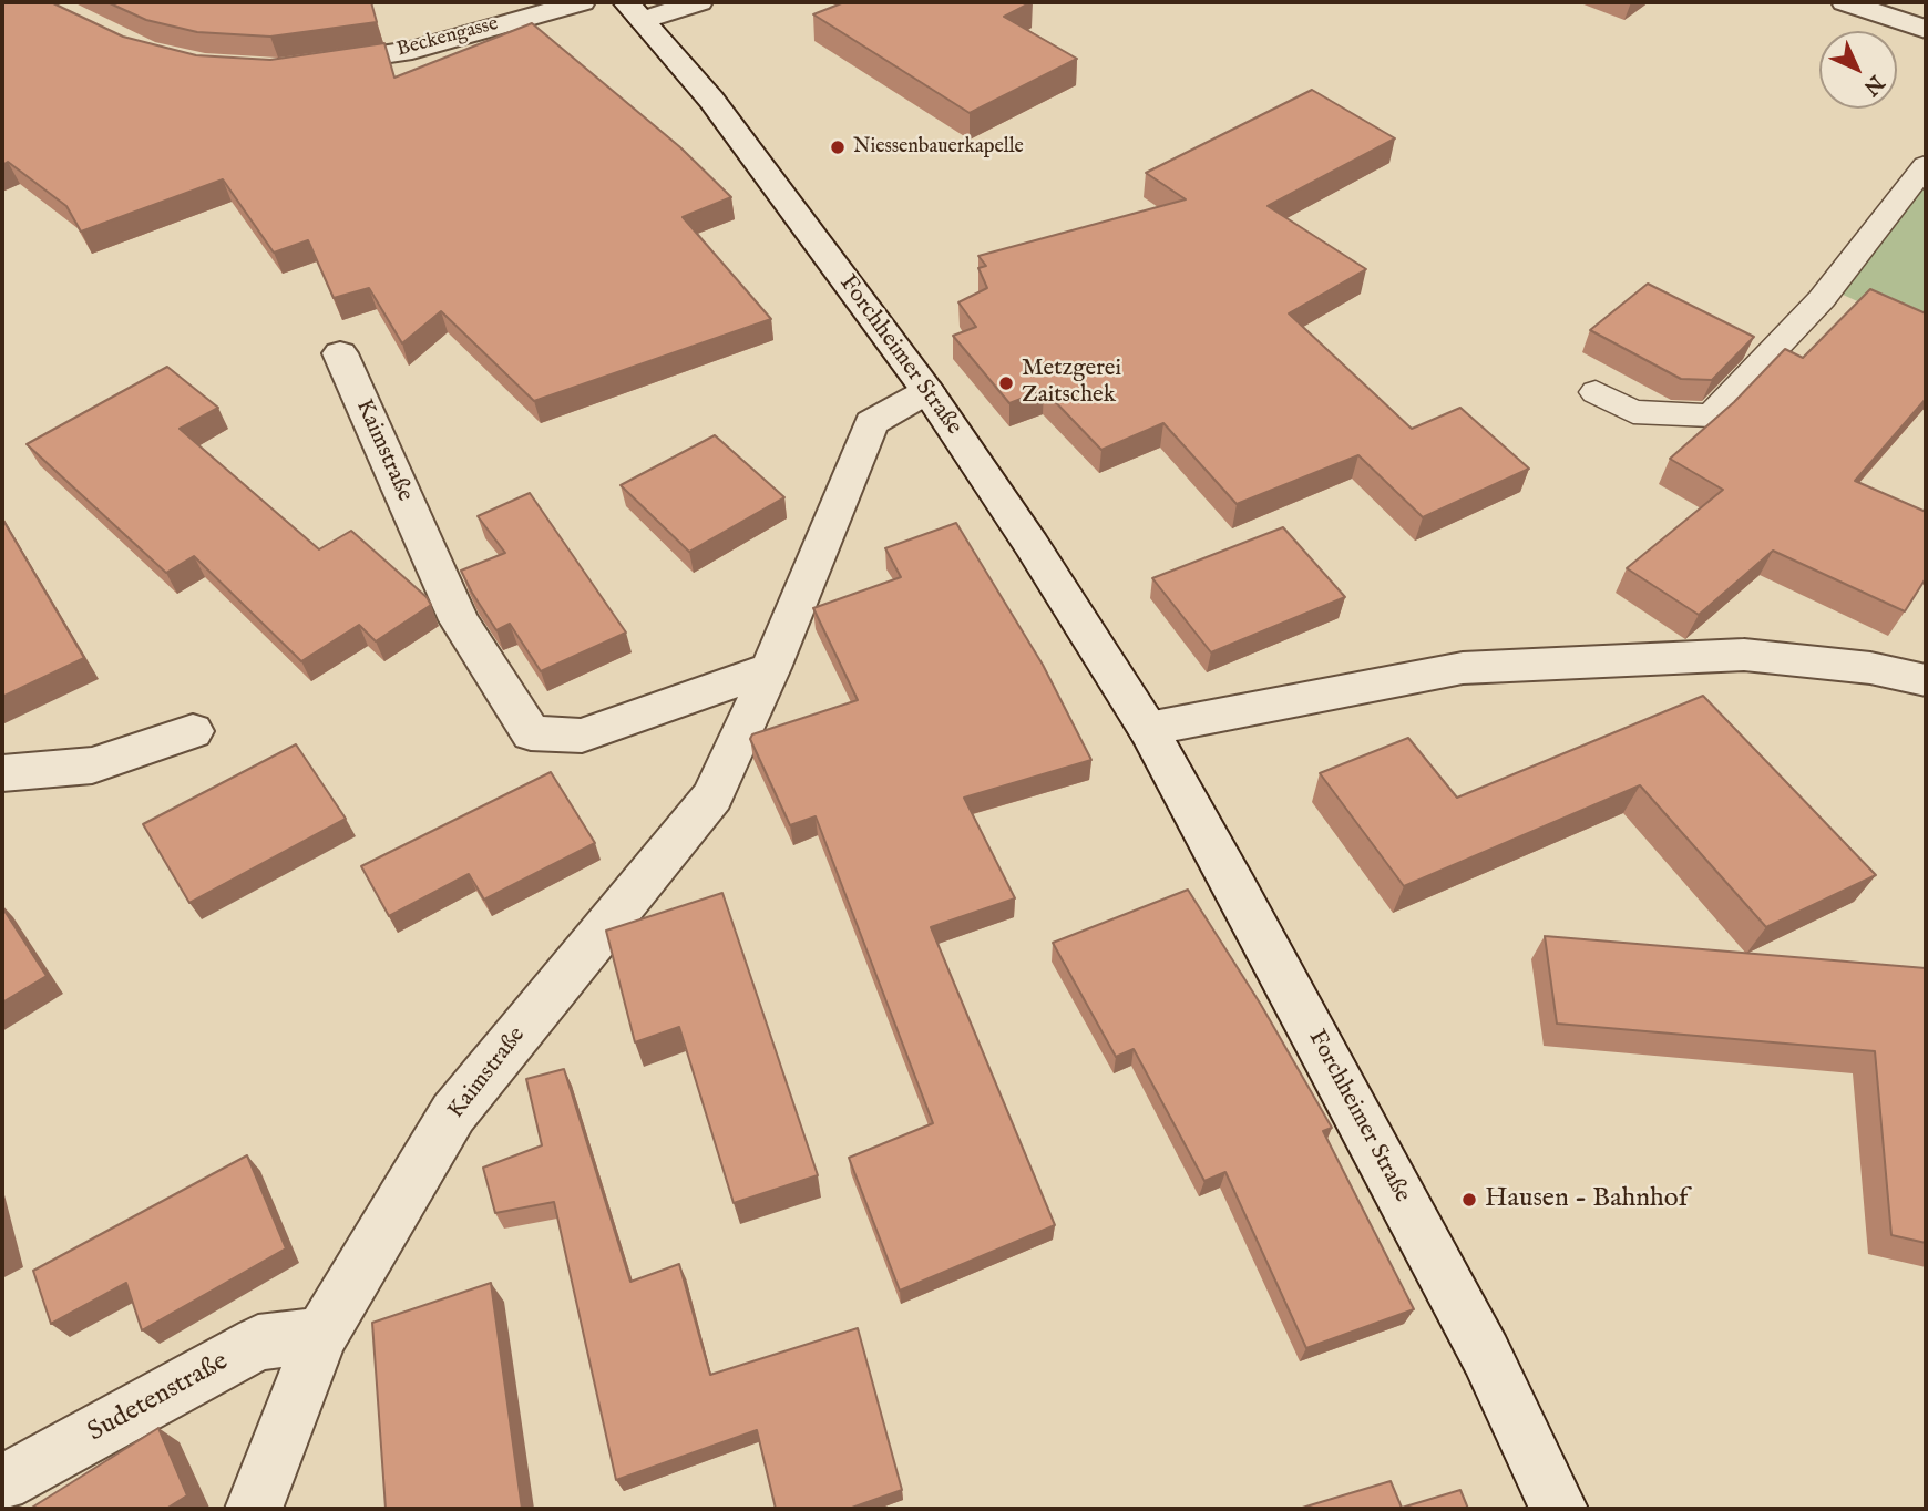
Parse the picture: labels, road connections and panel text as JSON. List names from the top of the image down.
{
  "streets": {
    "street": [
      "Beckengasse",
      "Forchheimer Straße",
      "Kaimstraße",
      "Sudetenstraße"
    ]
  },
  "crossings": [
    ["Forchheimer Straße", "Kaimstraße"],
    ["Kaimstraße", "Sudetenstraße"]
  ],
  "places": ["Niessenbauerkapelle", "Metzgerei Zaitschek", "Hausen - Bahnhof"],
  "north": "bottom right"
}
